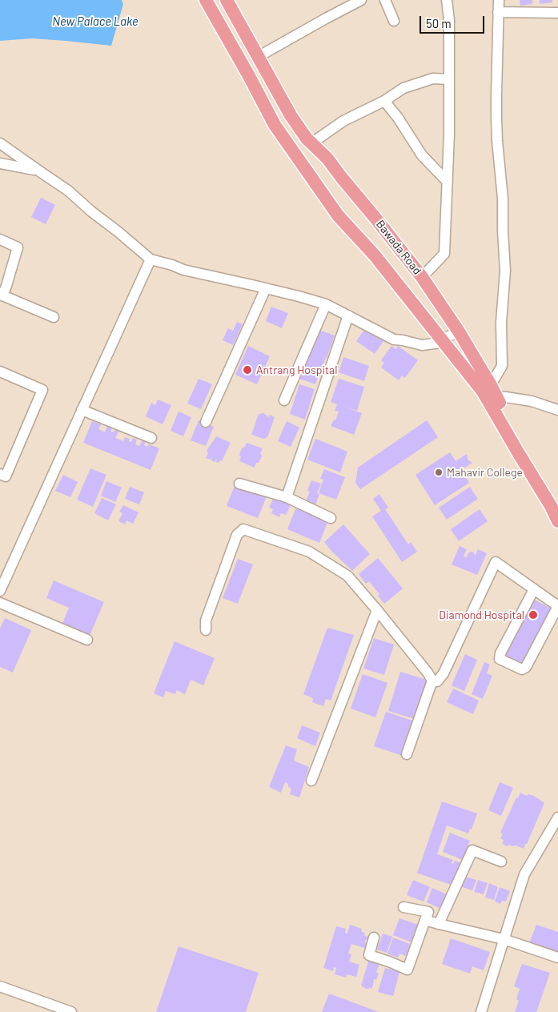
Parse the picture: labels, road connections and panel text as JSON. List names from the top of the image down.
{
  "streets": {
    "main road": ["Bawada Road"]
  },
  "water": ["New Palace Lake"],
  "places": ["Antrang Hospital", "Mahavir College", "Diamond Hospital"],
  "scale_bar": "50 m"
}
